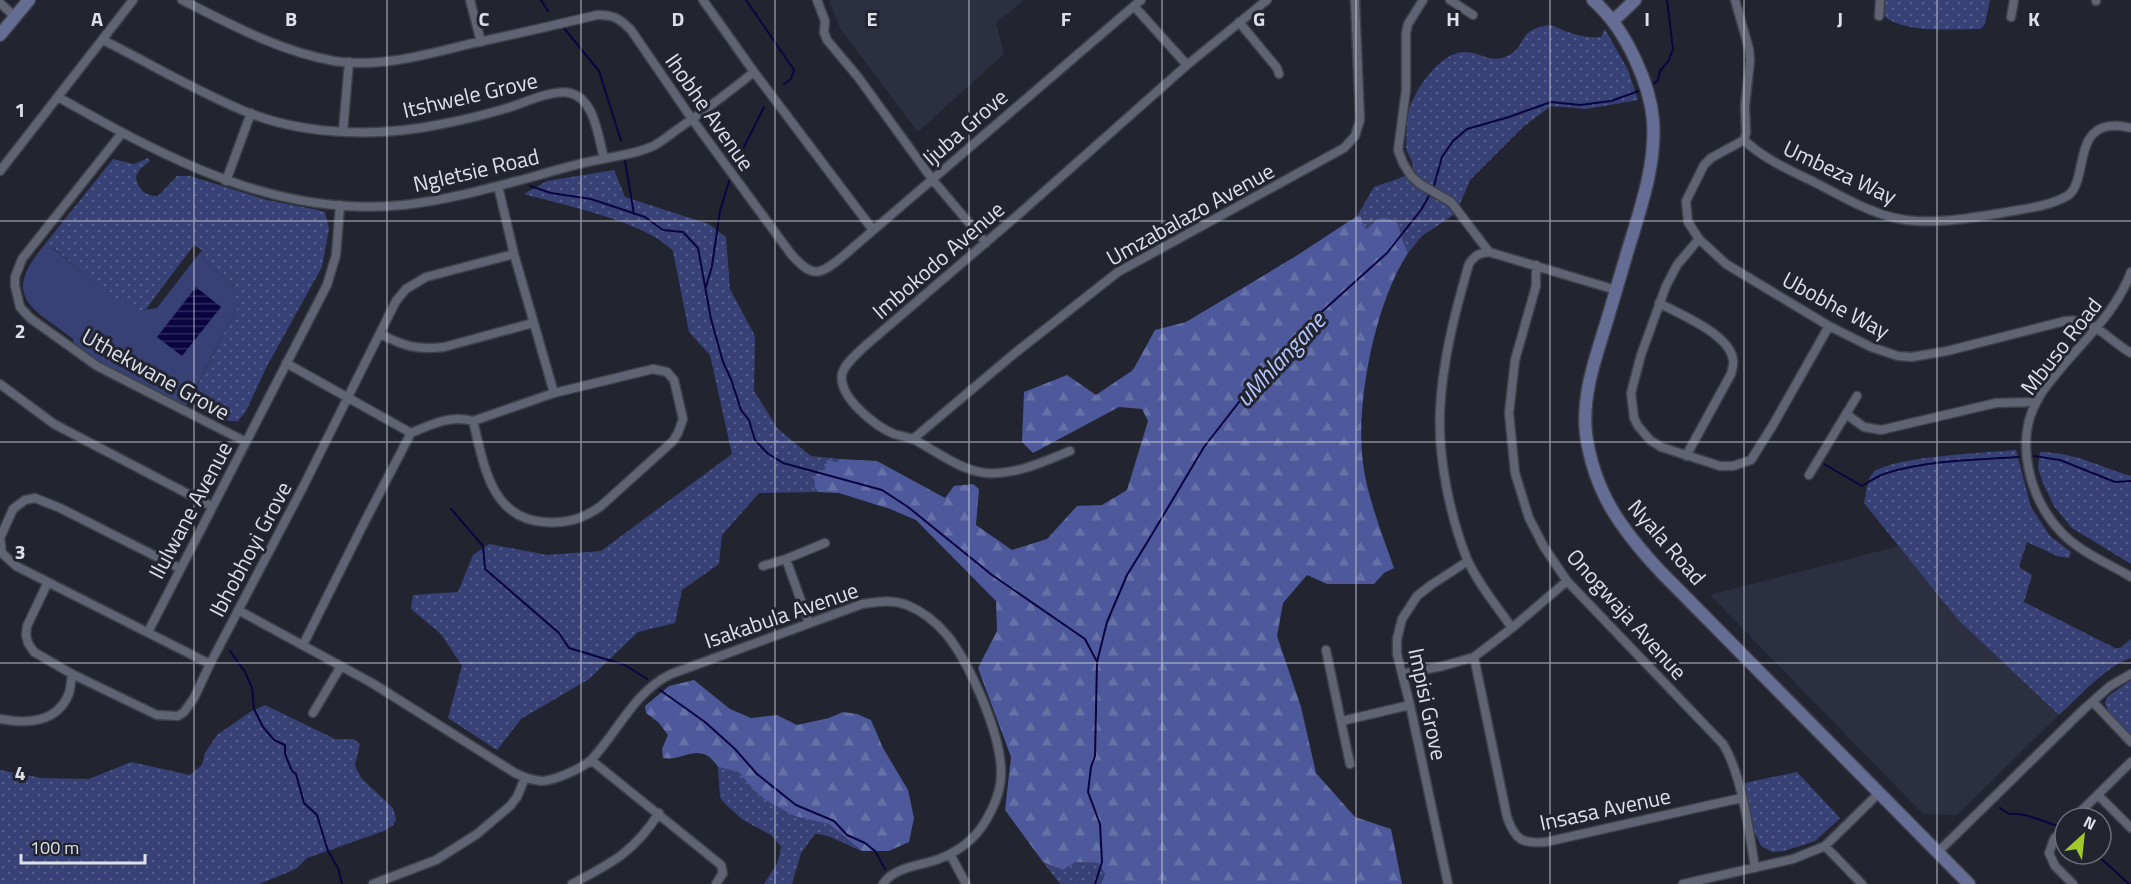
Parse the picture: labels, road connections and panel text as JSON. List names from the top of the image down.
{
  "streets": {
    "street": [
      "Itshwele Grove",
      "Ihobhe Avenue",
      "Ijuba Grove",
      "Ngletsie Road",
      "Umbeza Way",
      "Umzabalazo Avenue",
      "Imbokodo Avenue",
      "Ubobhe Way",
      "Mbuso Road",
      "Uthekwane Grove",
      "Ilulwane Avenue",
      "Nyala Road",
      "Ibhobhoyi Grove",
      "Onogwaja Avenue",
      "Isakabula Avenue",
      "Impisi Grove",
      "Insasa Avenue"
    ]
  },
  "crossings": [
    ["Itshwele Grove", "Ngletsie Road"],
    ["Ihobhe Avenue", "Ijuba Grove"],
    ["Ihobhe Avenue", "Ngletsie Road"],
    ["Ngletsie Road", "Uthekwane Grove"],
    ["Ngletsie Road", "Ilulwane Avenue"],
    ["Umbeza Way", "Ubobhe Way"],
    ["Umzabalazo Avenue", "Imbokodo Avenue"],
    ["Ubobhe Way", "Mbuso Road"],
    ["Uthekwane Grove", "Ilulwane Avenue"],
    ["Onogwaja Avenue", "Insasa Avenue"]
  ],
  "water": ["uMhlangane"],
  "scale_bar": "100 m",
  "north": "top right",
  "grid": {
    "columns": [
      "A",
      "B",
      "C",
      "D",
      "E",
      "F",
      "G",
      "H",
      "I",
      "J",
      "K"
    ],
    "rows": [
      "1",
      "2",
      "3",
      "4"
    ]
  }
}
